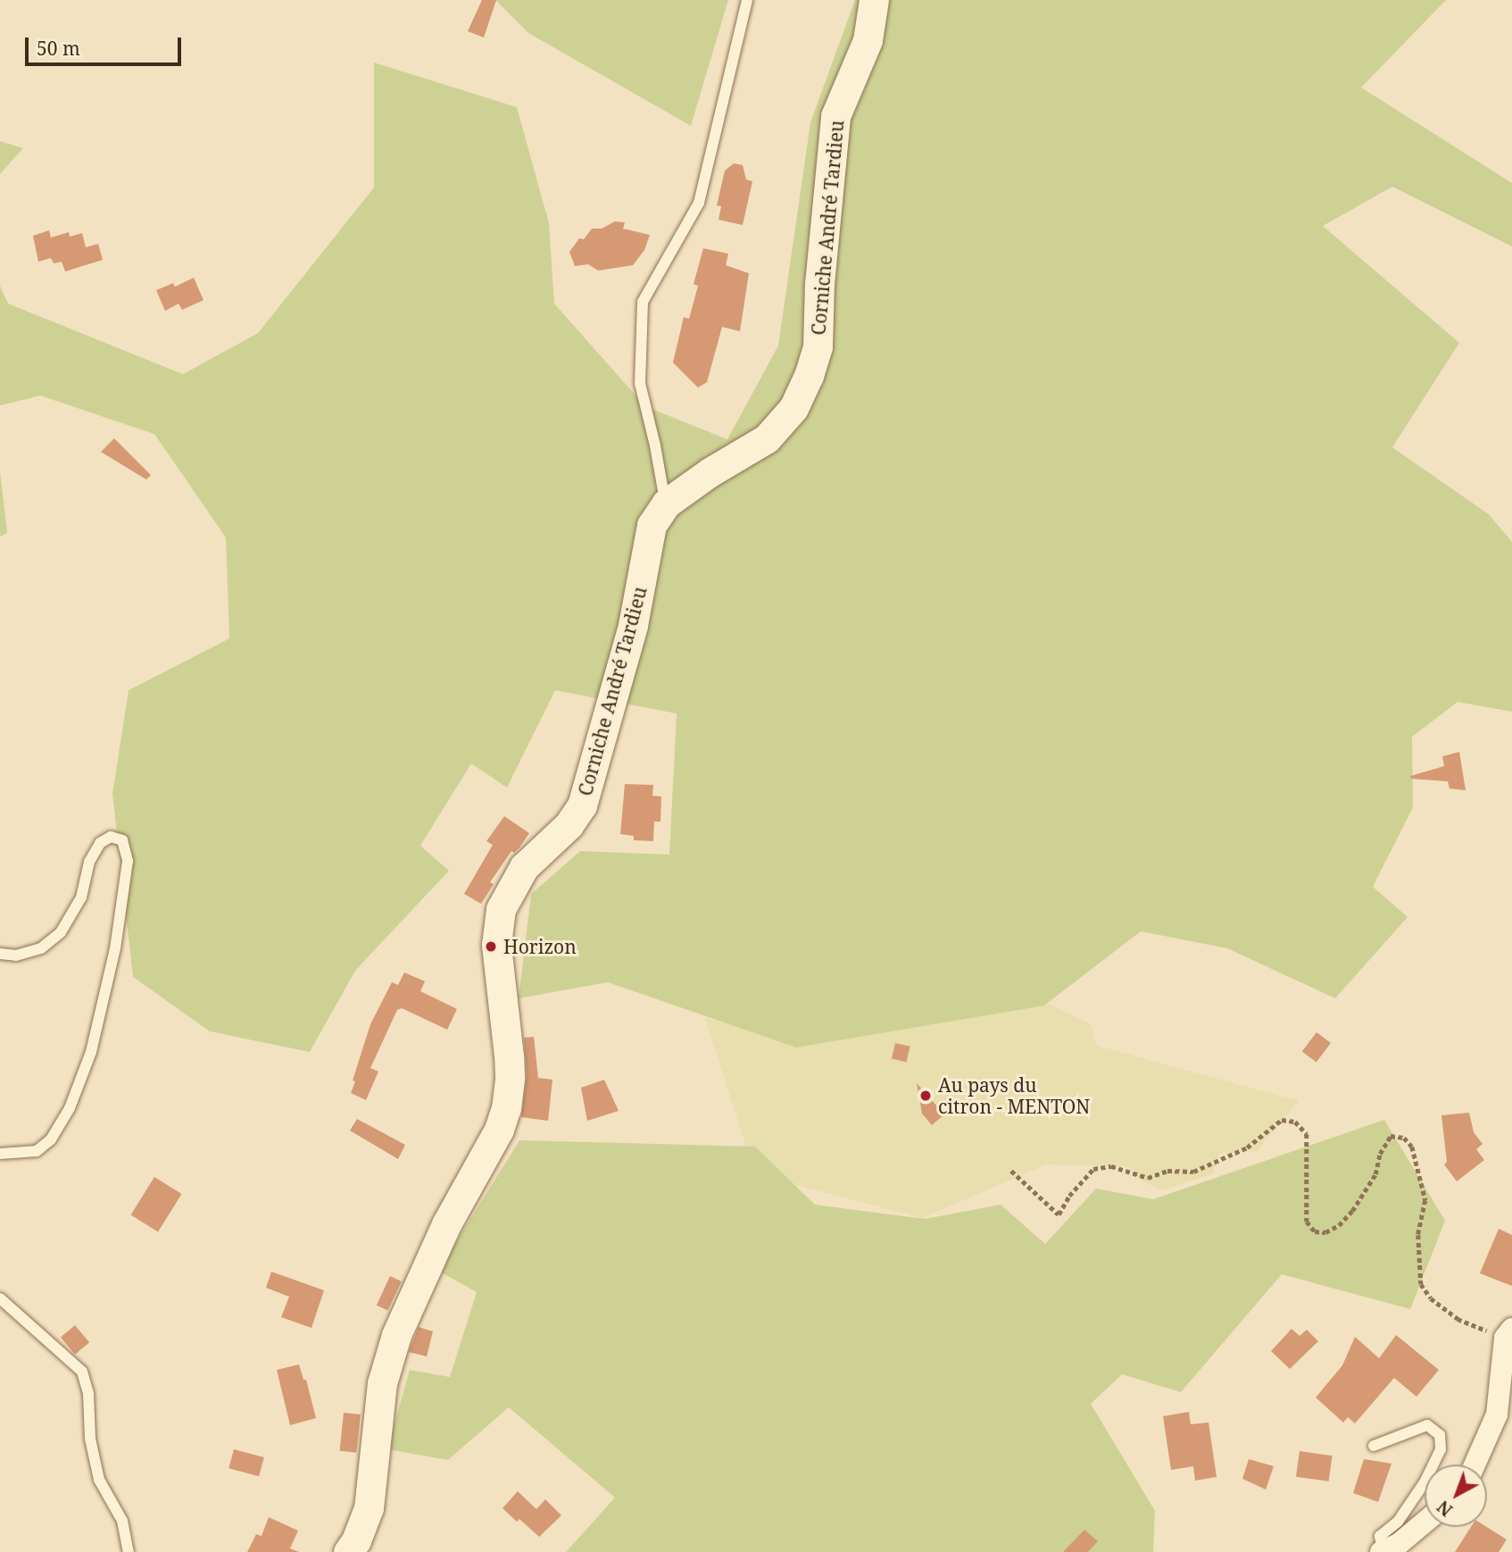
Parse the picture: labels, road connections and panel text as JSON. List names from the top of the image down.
{
  "streets": {
    "street": ["Corniche André Tardieu"]
  },
  "places": ["Horizon", "Au pays du citron - MENTON"],
  "scale_bar": "50 m",
  "north": "bottom left"
}
